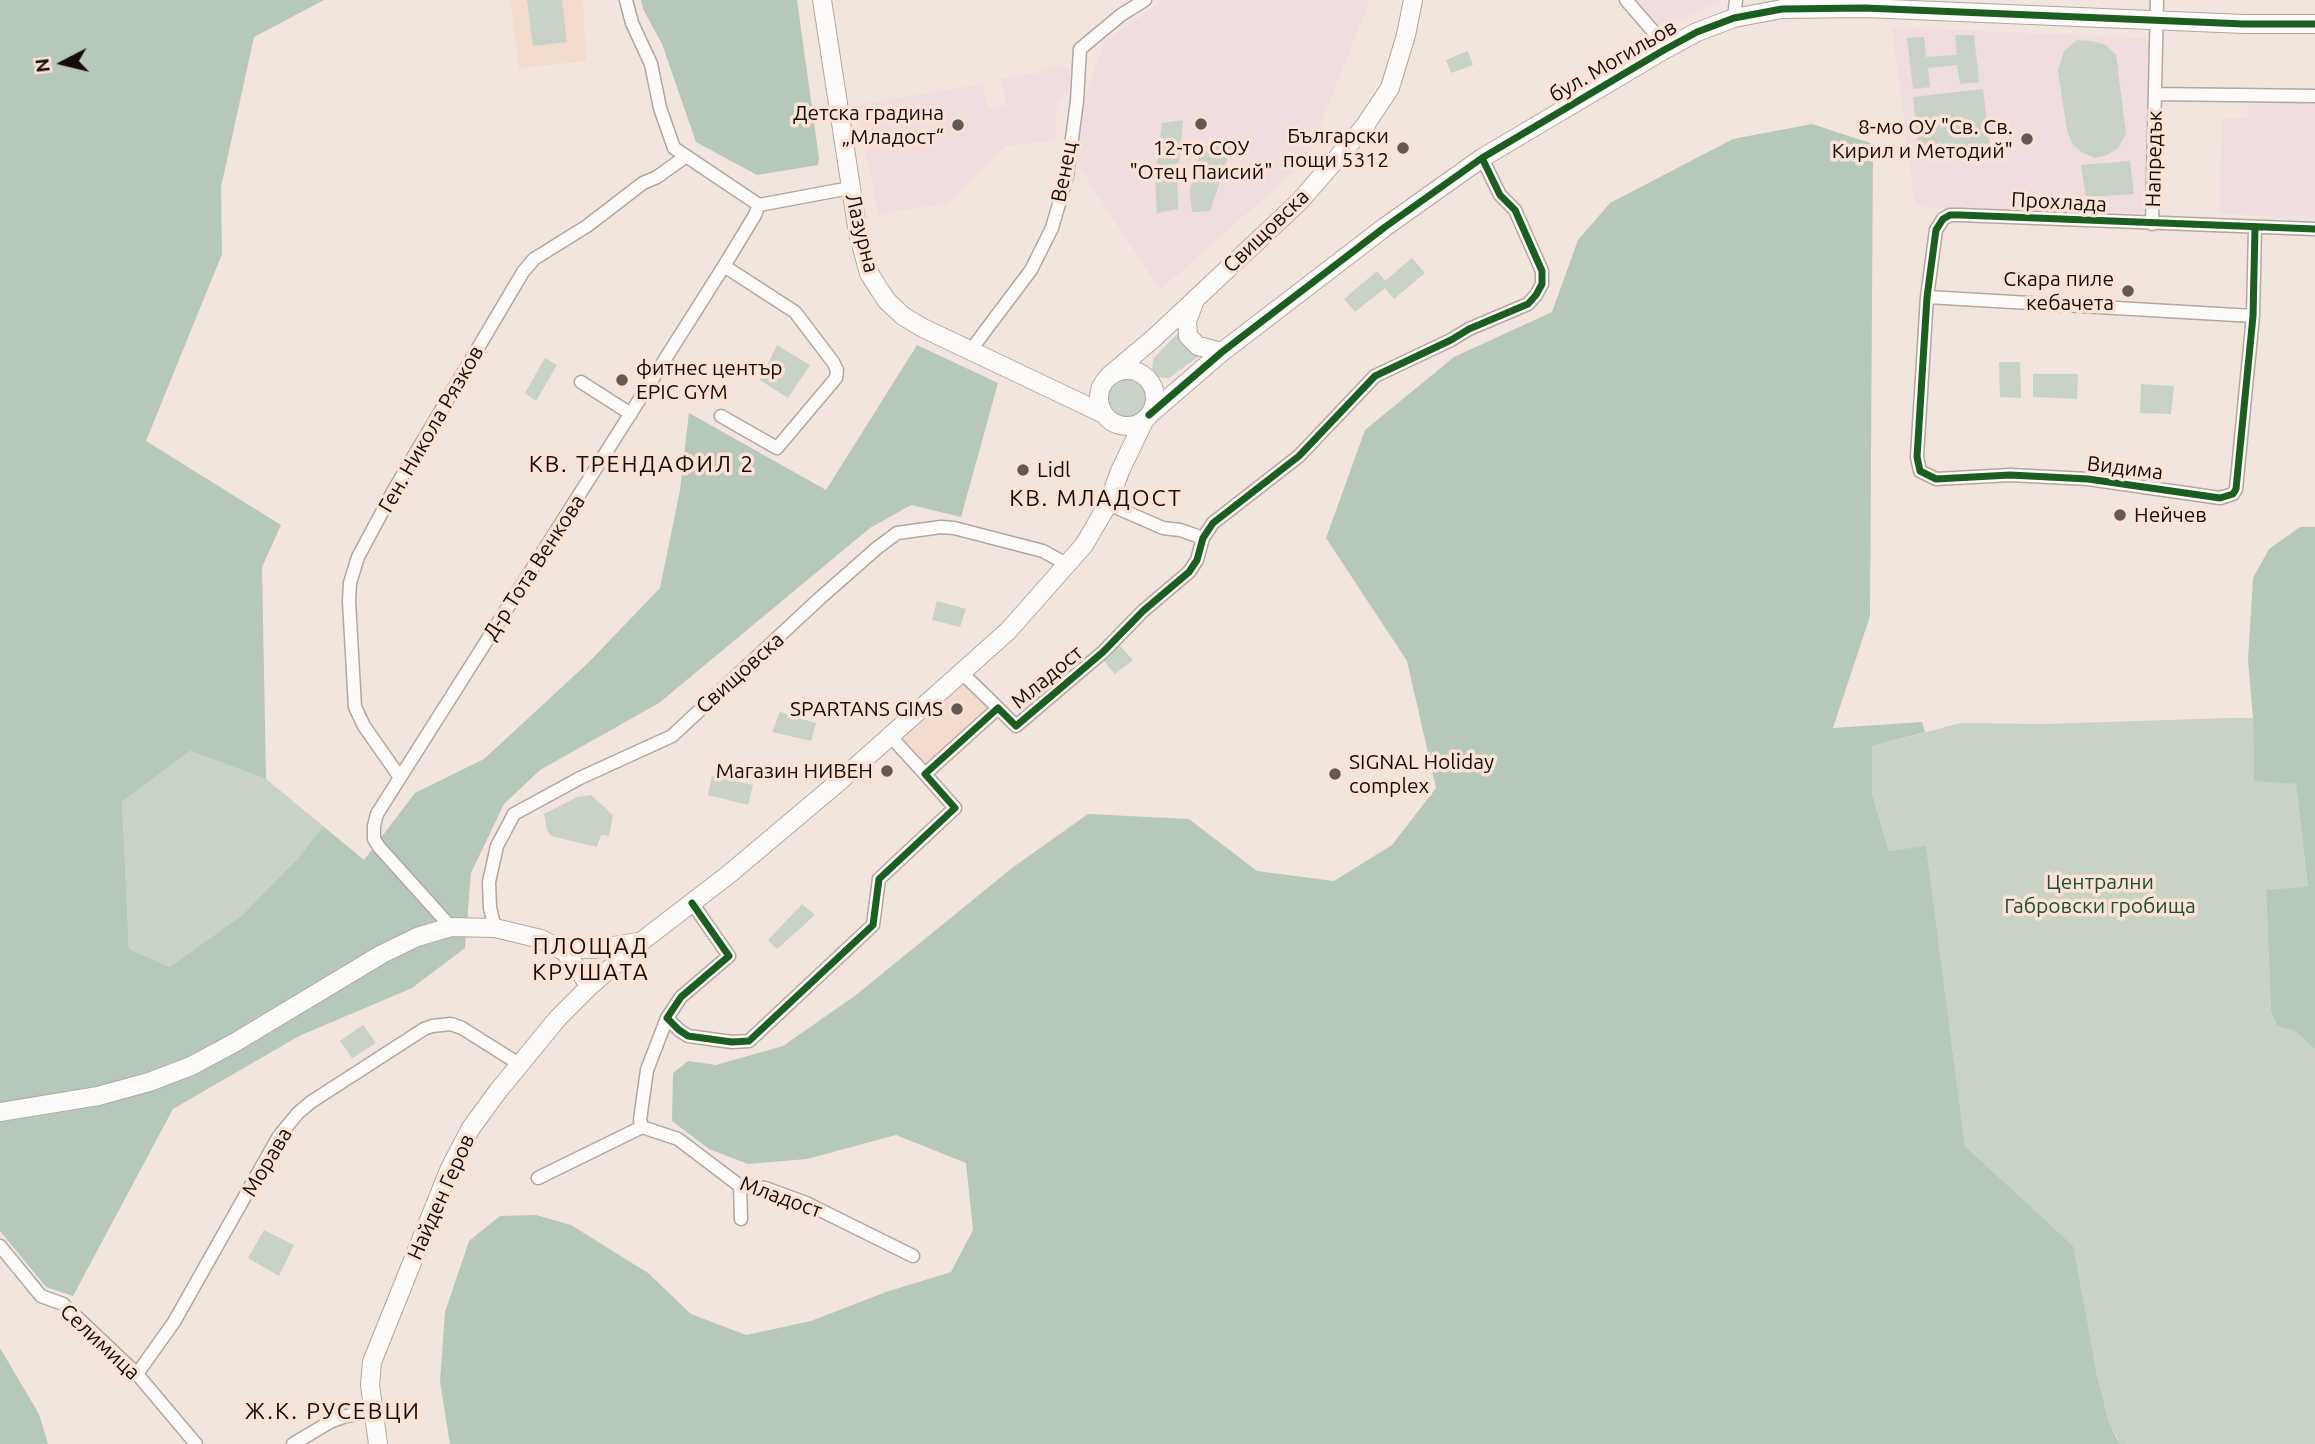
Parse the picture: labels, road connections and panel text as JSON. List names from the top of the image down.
{
  "streets": {
    "street": [
      "бул. Могильов",
      "Напредък",
      "Венец",
      "Прохлада",
      "Свищовска",
      "Лазурна",
      "Ген. Никола Рязков",
      "Видима",
      "Д-р Тота Венкова",
      "Младост",
      "Морава",
      "Найден Геров",
      "Селимица"
    ]
  },
  "crossings": [
    ["бул. Могильов", "Напредък"],
    ["бул. Могильов", "Свищовска"],
    ["бул. Могильов", "Лазурна"],
    ["бул. Могильов", "Младост"],
    ["Напредък", "Прохлада"],
    ["Венец", "Лазурна"],
    ["Прохлада", "Видима"],
    ["Свищовска", "Лазурна"],
    ["Ген. Никола Рязков", "Д-р Тота Венкова"],
    ["Морава", "Найден Геров"],
    ["Морава", "Селимица"]
  ],
  "districts": [
    "КВ. ТРЕНДАФИЛ 2",
    "КВ. МЛАДОСТ",
    "ПЛОЩАД КРУШАТА",
    "Ж.К. РУСЕВЦИ"
  ],
  "parks": ["Централни Габровски гробища"],
  "places": [
    "12-то СОУ \"Отец Паисий\"",
    "Детска градина „Младост“",
    "8-мо ОУ \"Св. Св. Кирил и Методий\"",
    "Български пощи 5312",
    "Скара пиле кебачета",
    "фитнес център EPIC GYM",
    "Lidl",
    "Нейчев",
    "SPARTANS GIMS",
    "Магазин НИВЕН",
    "SIGNAL Holiday complex"
  ],
  "north": "left"
}
